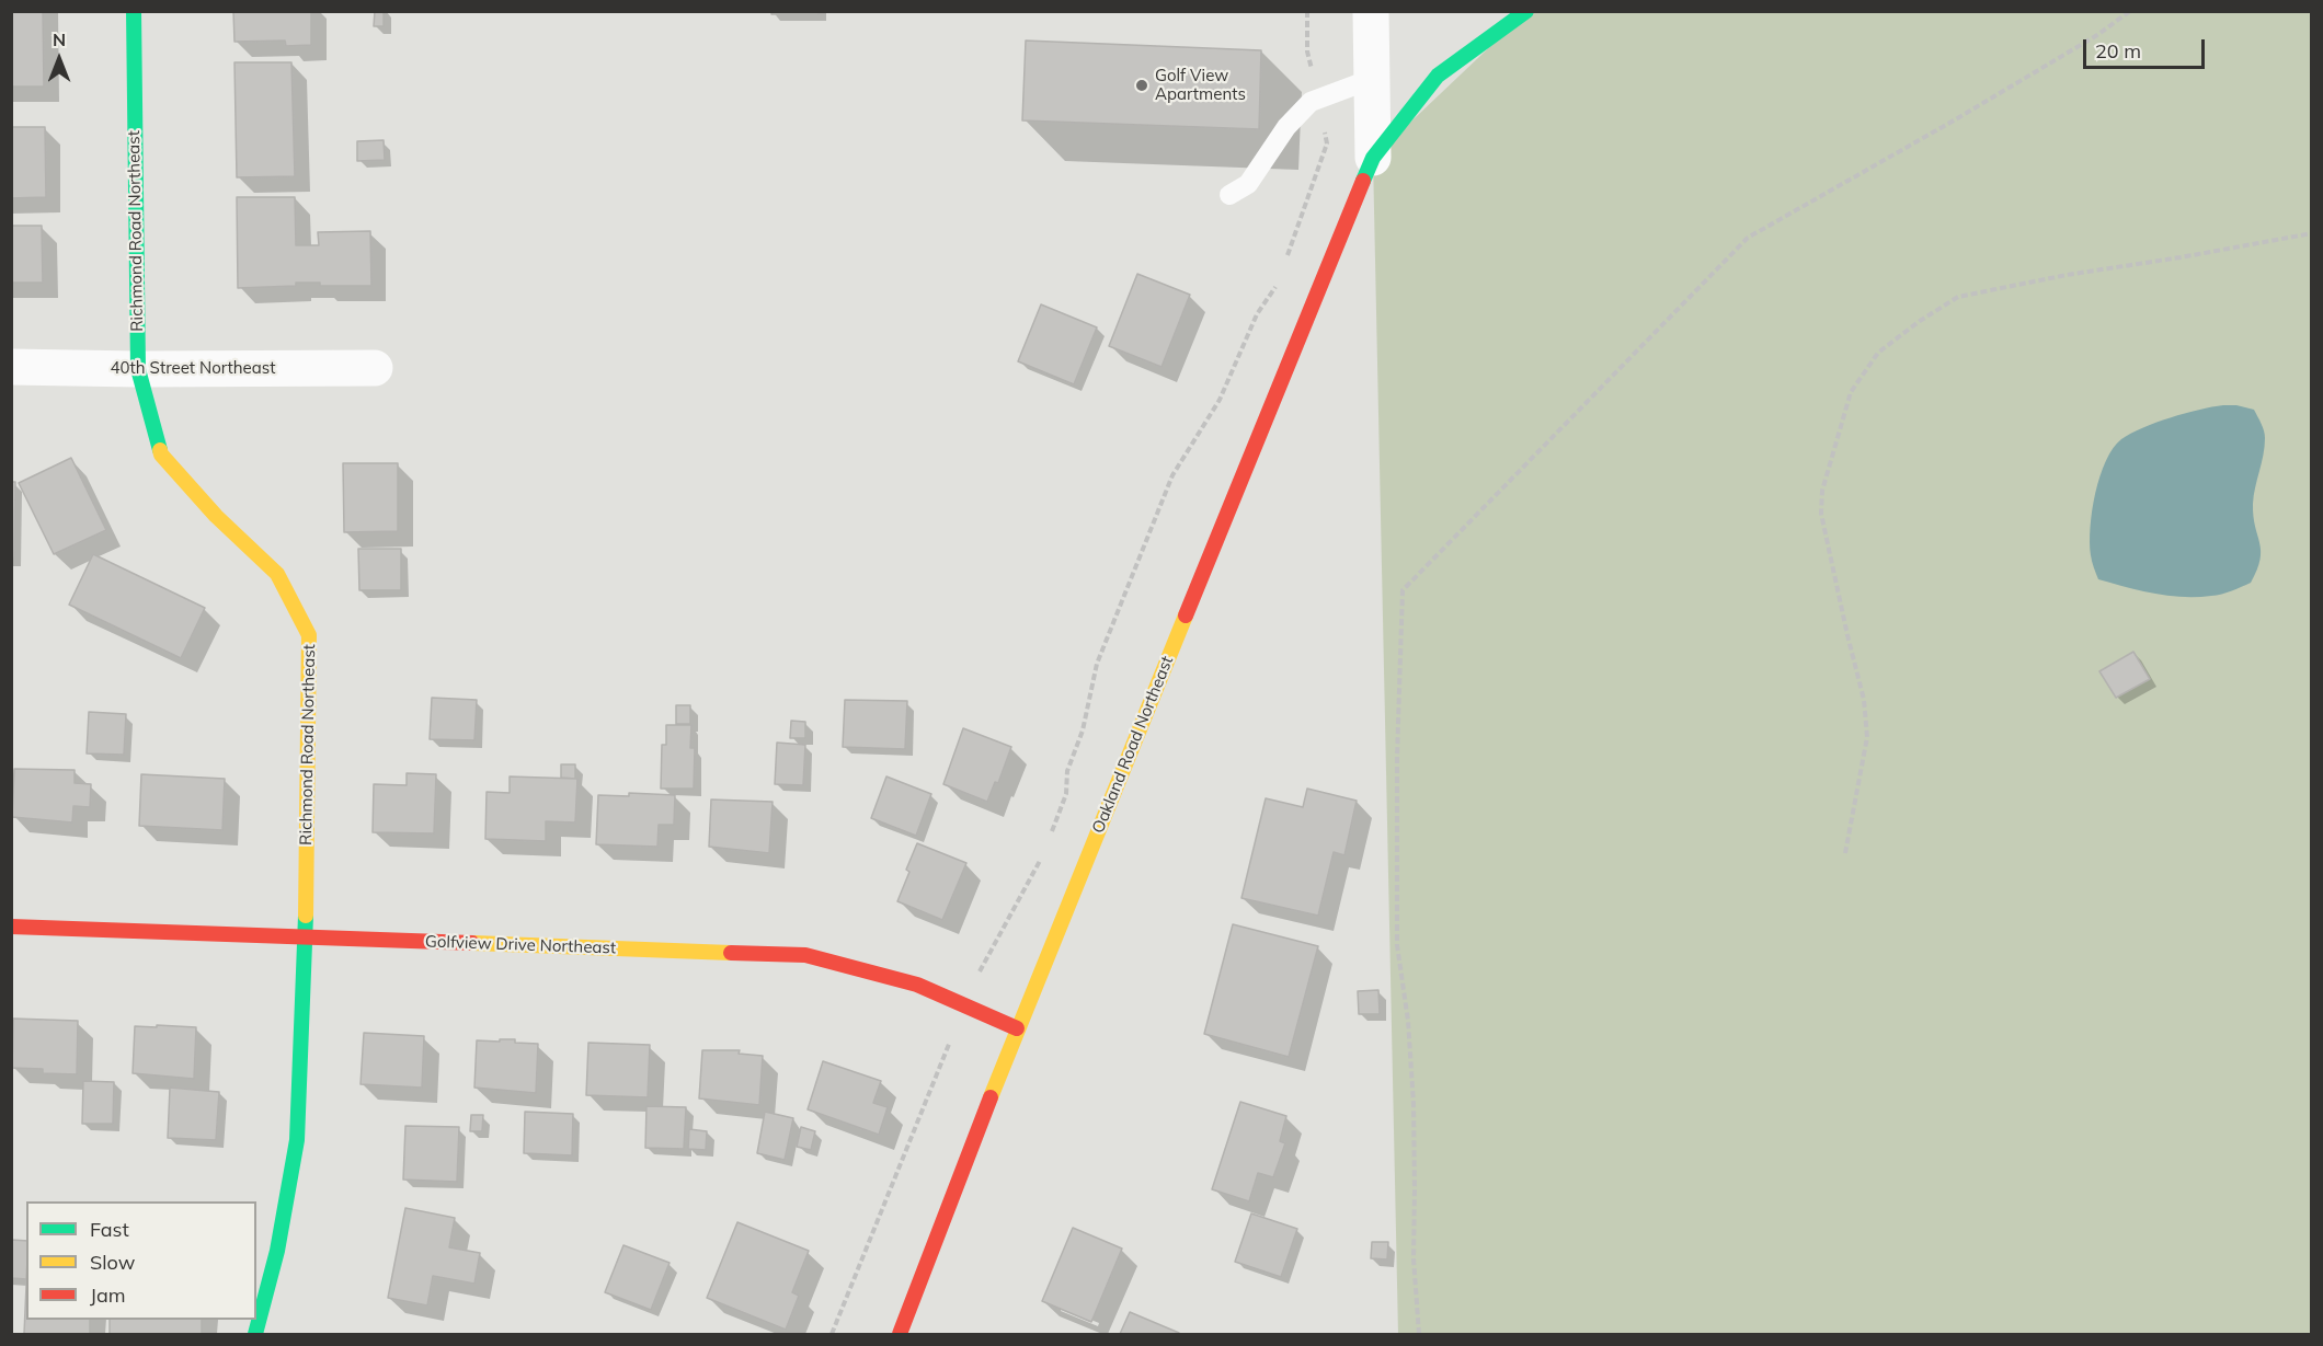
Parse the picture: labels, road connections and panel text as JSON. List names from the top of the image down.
{
  "streets": {
    "street": [
      "Richmond Road Northeast",
      "40th Street Northeast",
      "Oakland Road Northeast",
      "Golfview Drive Northeast"
    ]
  },
  "crossings": [
    ["Richmond Road Northeast", "40th Street Northeast"],
    ["Richmond Road Northeast", "Golfview Drive Northeast"],
    ["Oakland Road Northeast", "Golfview Drive Northeast"]
  ],
  "places": ["Golf View Apartments"],
  "legend": ["Fast", "Slow", "Jam"],
  "scale_bar": "20 m",
  "north": "top"
}
